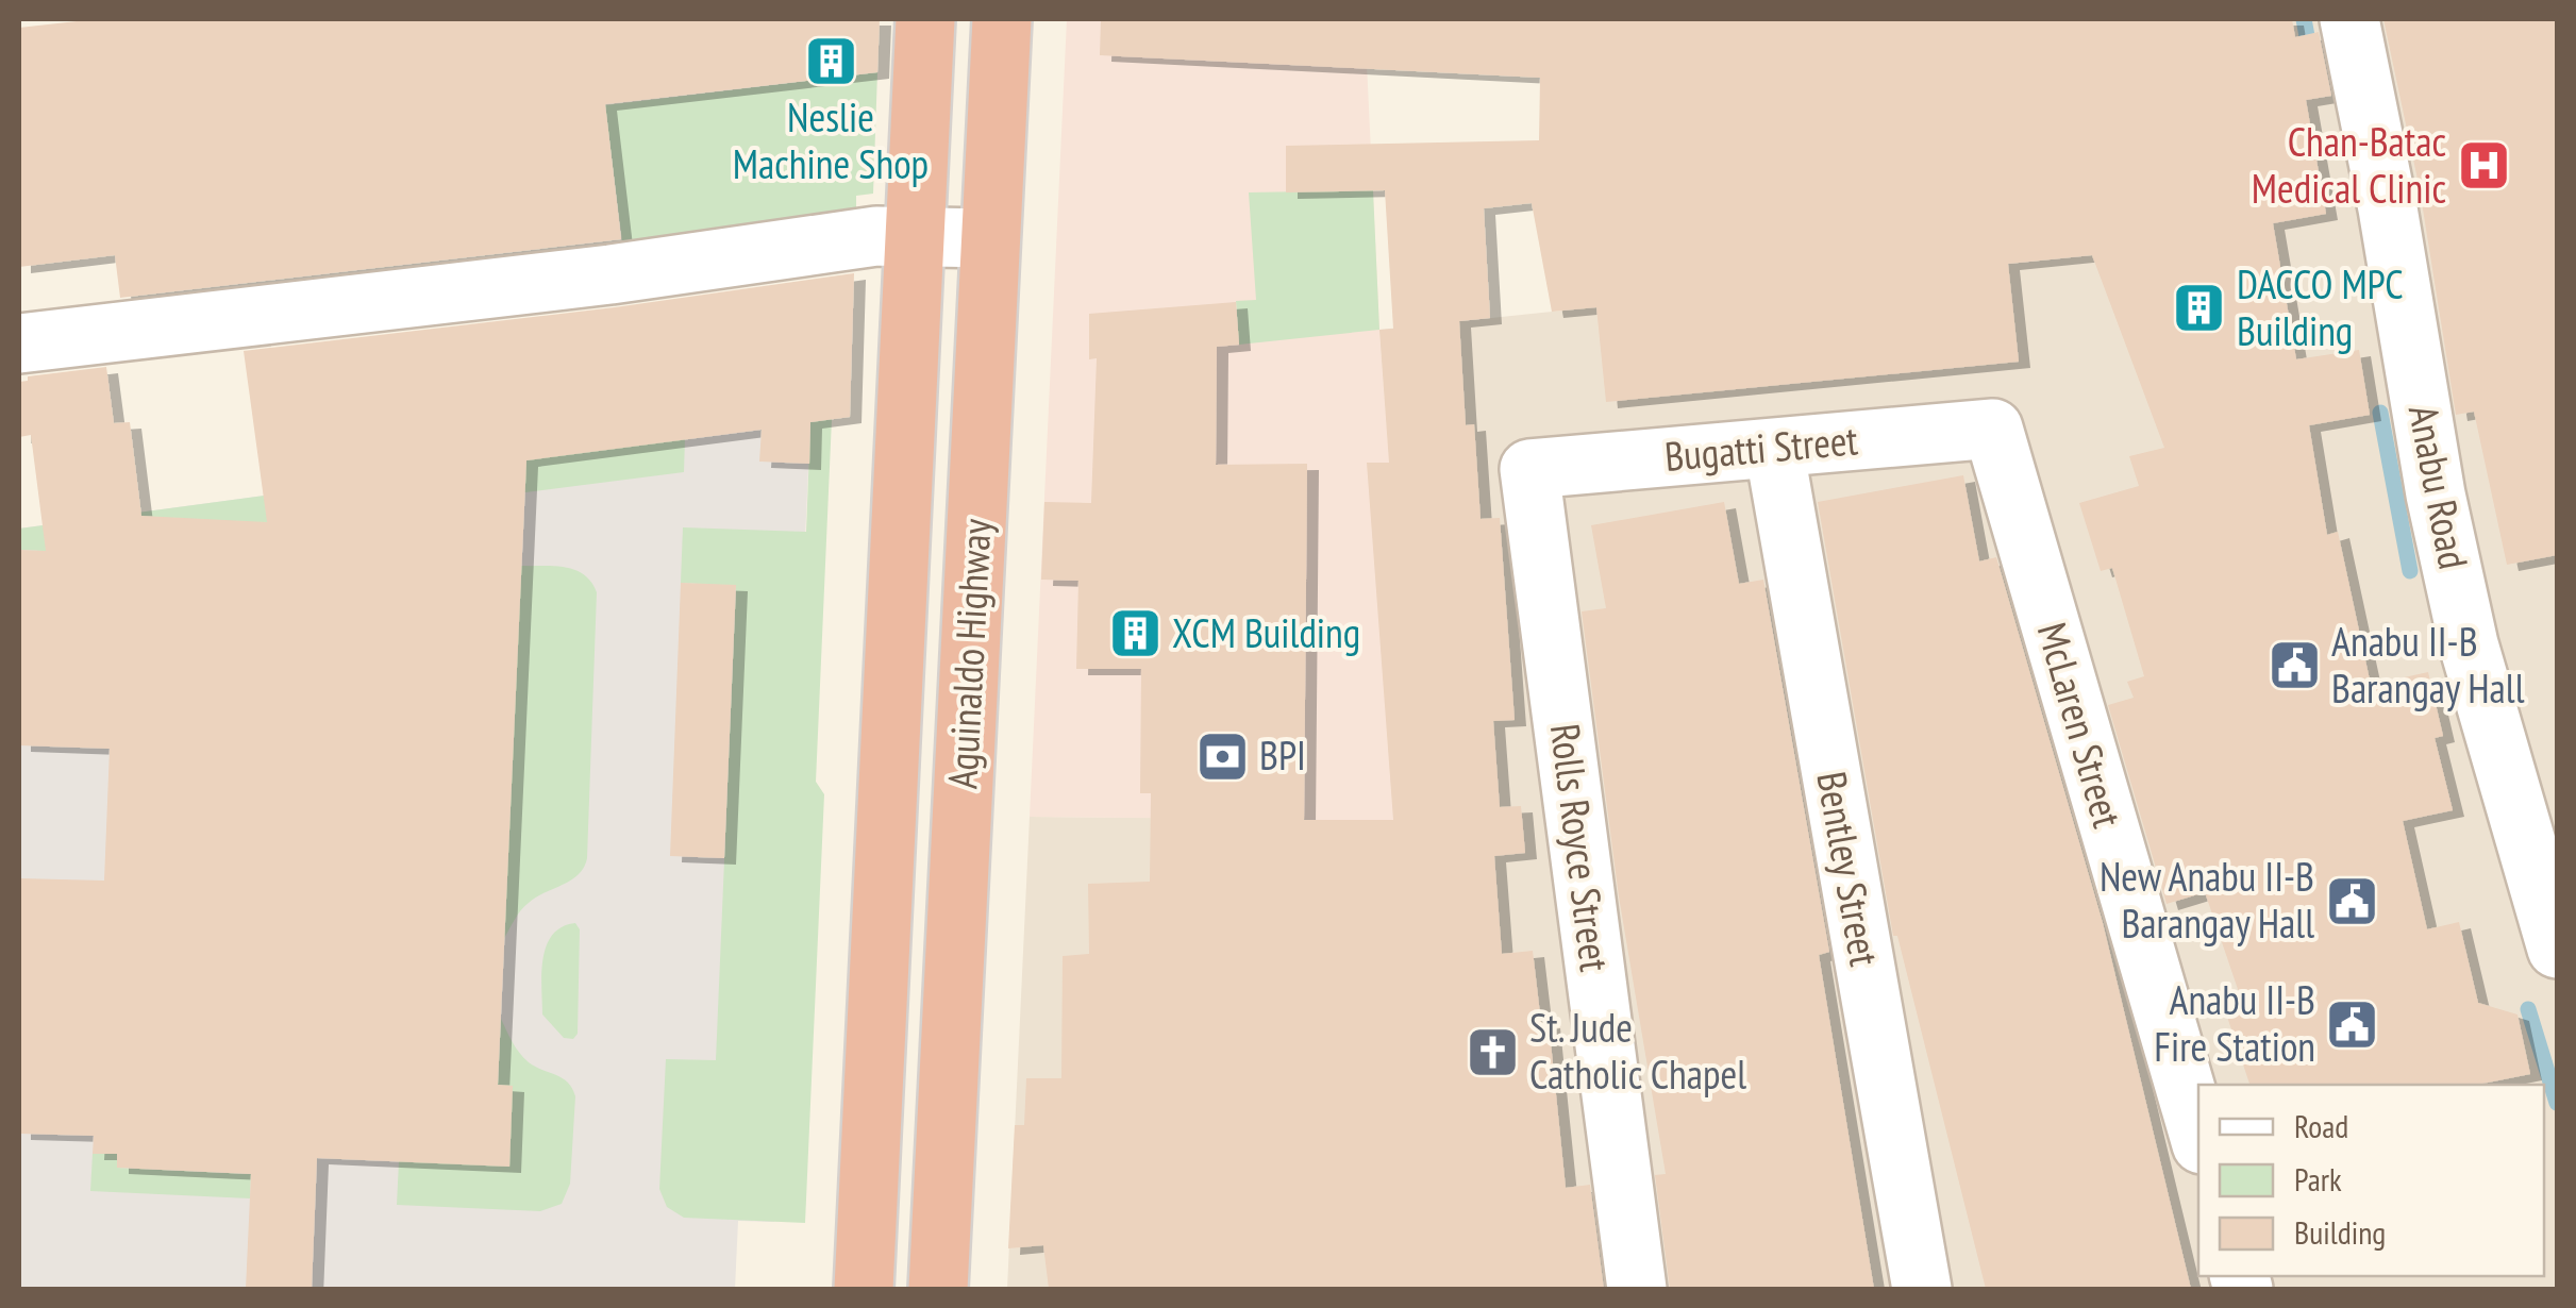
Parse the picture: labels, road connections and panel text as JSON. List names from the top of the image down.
{
  "streets": {
    "highway": ["Aguinaldo Highway"],
    "street": [
      "Bugatti Street",
      "Anabu Road",
      "McLaren Street",
      "Rolls Royce Street",
      "Bentley Street"
    ]
  },
  "crossings": [
    ["Bugatti Street", "McLaren Street"],
    ["Bugatti Street", "Rolls Royce Street"],
    ["Bugatti Street", "Bentley Street"]
  ],
  "places": {
    "building": ["Neslie Machine Shop", "DACCO MPC Building", "XCM Building"],
    "hospital": ["Chan-Batac Medical Clinic"],
    "public building": ["Anabu II-B Barangay Hall", "New Anabu II-B Barangay Hall", "Anabu II-B Fire Station"],
    "bank": ["BPI"],
    "church": ["St. Jude Catholic Chapel"]
  },
  "legend": ["Road", "Park", "Building"]
}
